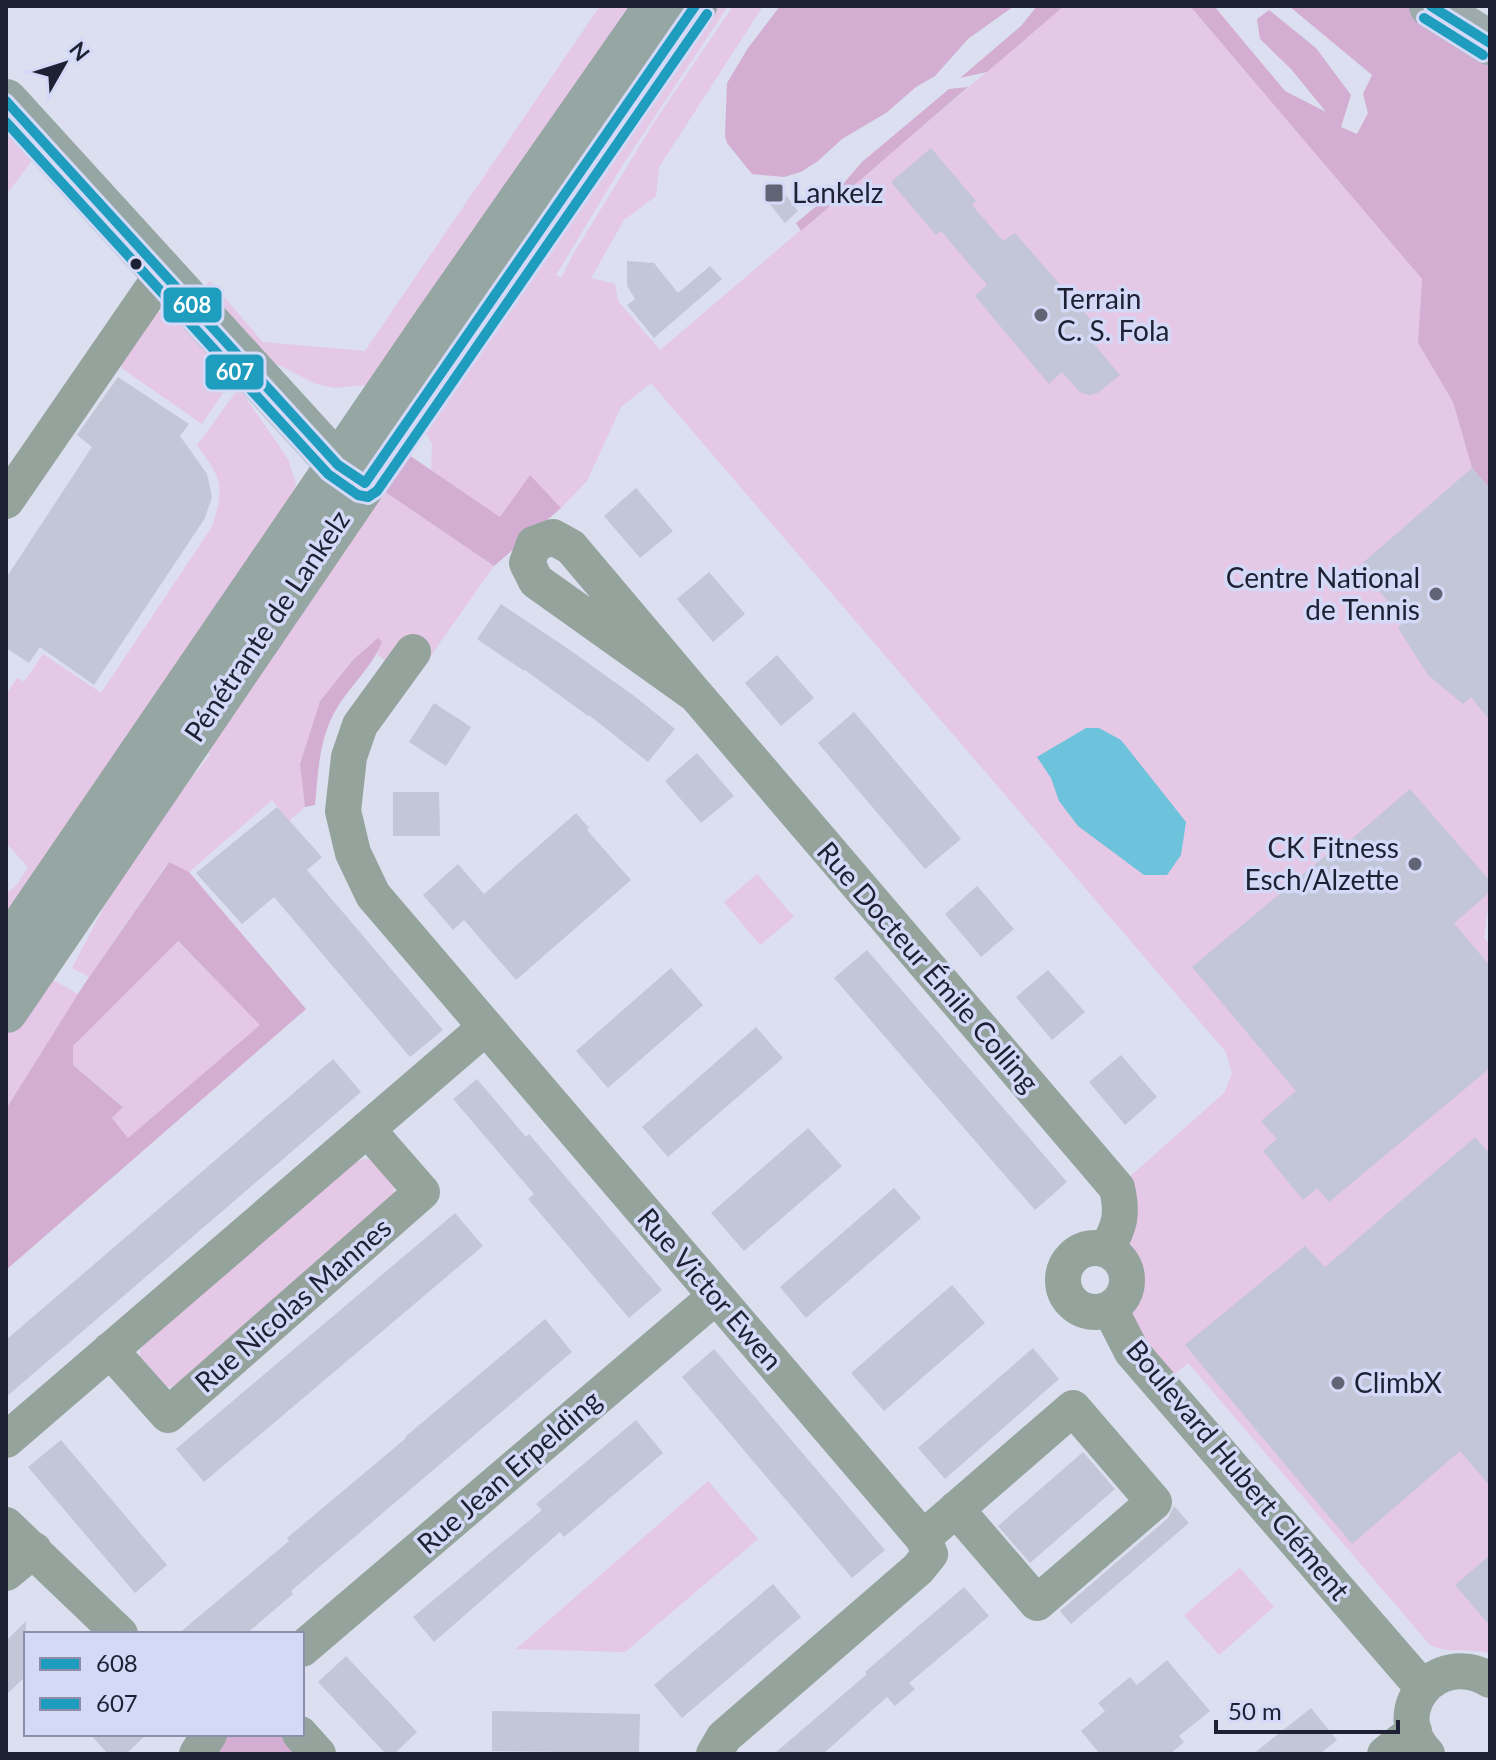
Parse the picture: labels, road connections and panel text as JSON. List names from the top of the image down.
{
  "streets": {
    "main road": ["Pénétrante de Lankelz"],
    "street": [
      "Rue Docteur Émile Colling",
      "Rue Victor Ewen",
      "Rue Nicolas Mannes",
      "Boulevard Hubert Clément",
      "Rue Jean Erpelding"
    ]
  },
  "crossings": [
    ["Rue Docteur Émile Colling", "Boulevard Hubert Clément"],
    ["Rue Victor Ewen", "Rue Jean Erpelding"]
  ],
  "places": {
    "transit": ["Lankelz"],
    "other": [
      "Terrain C. S. Fola",
      "Centre National de Tennis",
      "CK Fitness Esch/Alzette",
      "ClimbX"
    ]
  },
  "lines": ["transit line 608", "transit line 607"],
  "legend": ["608", "607"],
  "scale_bar": "50 m",
  "north": "top right"
}
